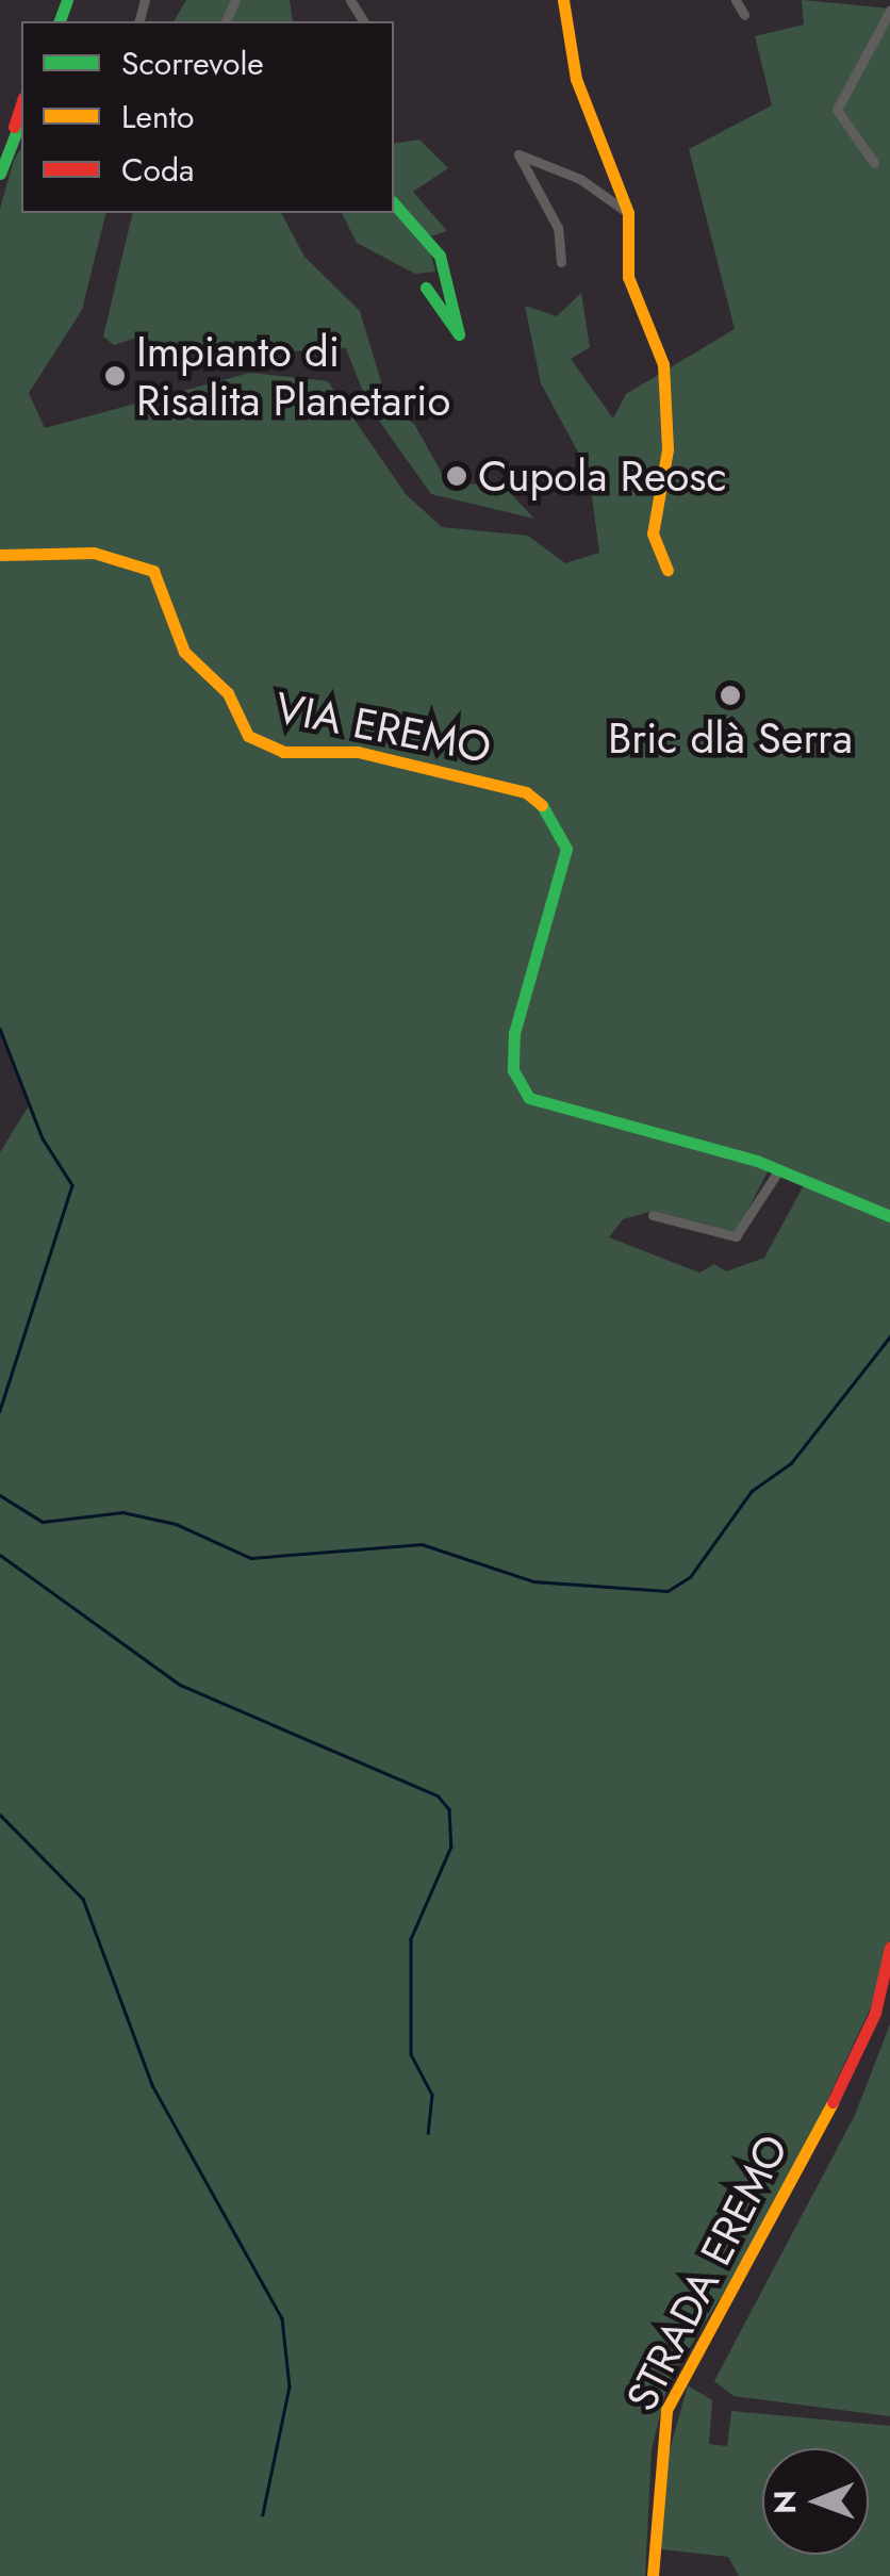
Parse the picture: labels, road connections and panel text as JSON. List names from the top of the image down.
{
  "streets": {
    "street": ["VIA EREMO", "STRADA EREMO"]
  },
  "places": ["Impianto di Risalita Planetario", "Cupola Reosc", "Bric dlà Serra"],
  "legend": ["Scorrevole", "Lento", "Coda"],
  "north": "left"
}
